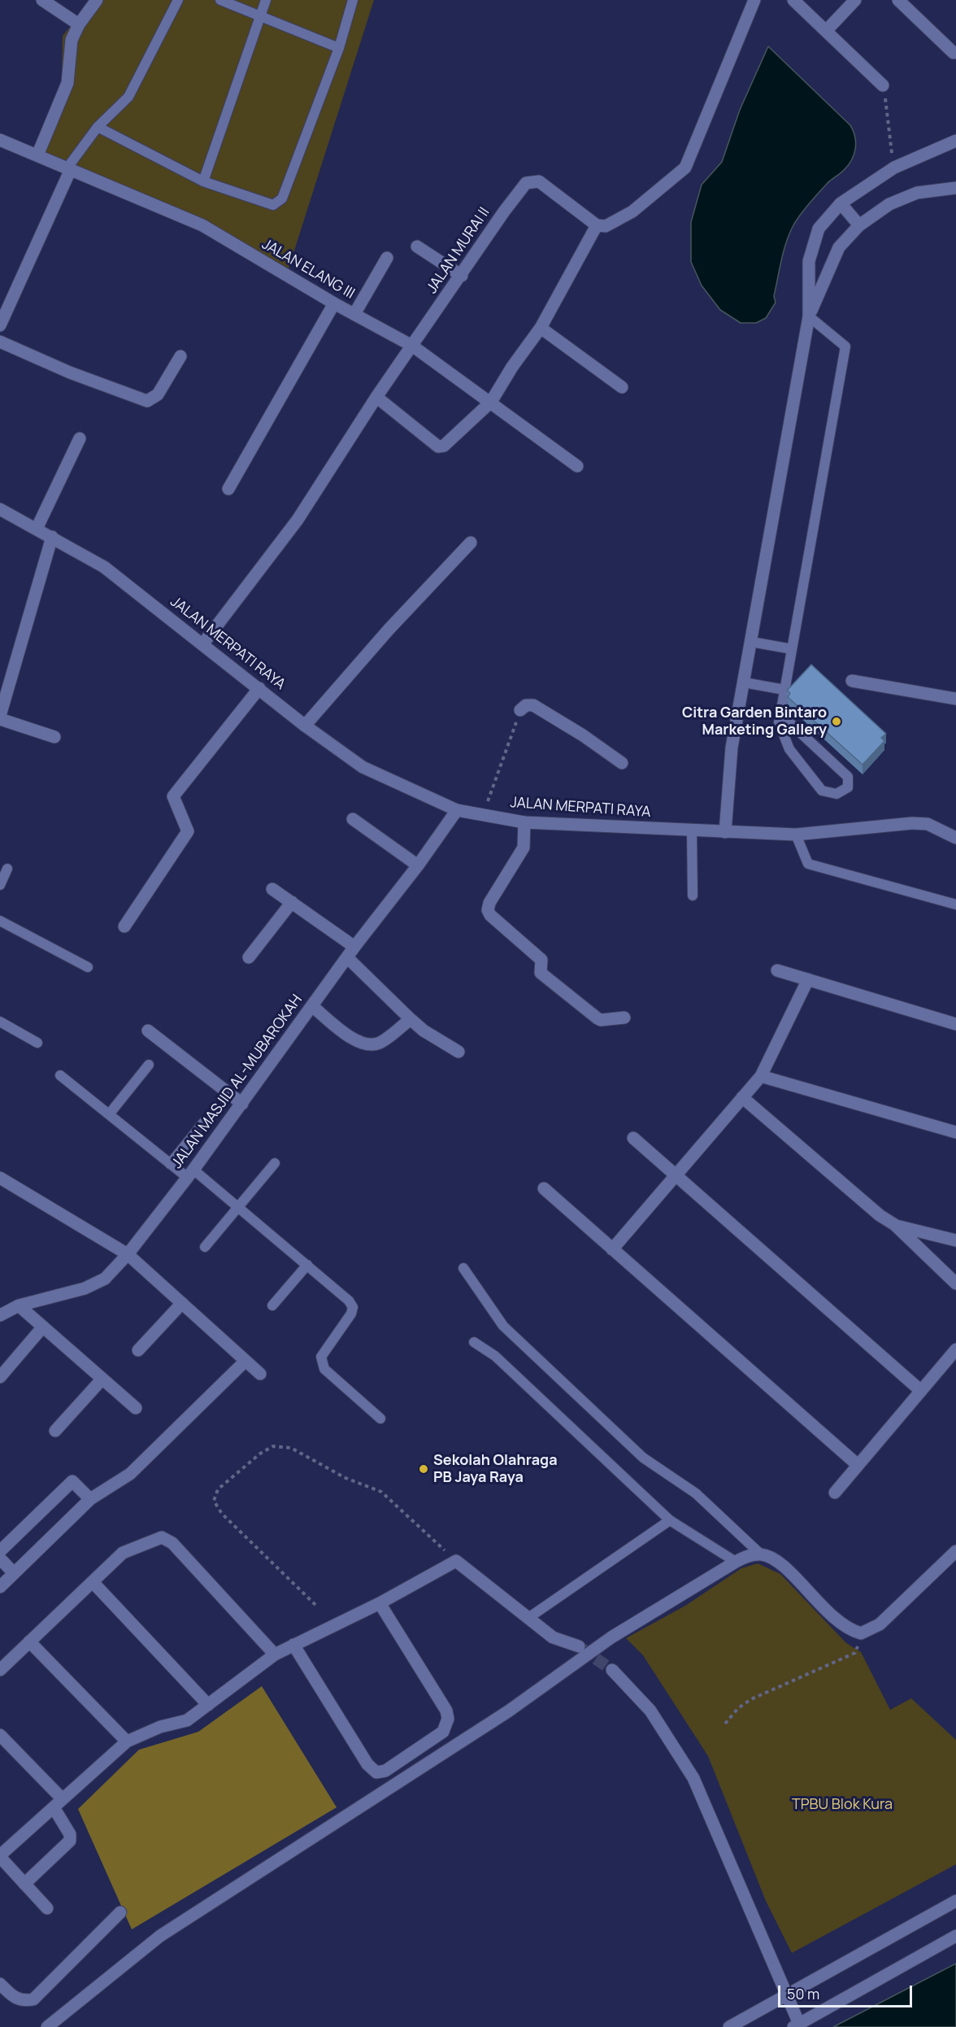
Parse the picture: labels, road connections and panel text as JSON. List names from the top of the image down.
{
  "streets": {
    "street": [
      "JALAN MURAI II",
      "JALAN ELANG III",
      "JALAN MERPATI RAYA",
      "JALAN MASJID AL-MUBAROKAH"
    ]
  },
  "crossings": [
    ["JALAN MURAI II", "JALAN ELANG III"],
    ["JALAN MURAI II", "JALAN MERPATI RAYA"],
    ["JALAN MERPATI RAYA", "JALAN MASJID AL-MUBAROKAH"]
  ],
  "parks": ["TPBU Blok Kura"],
  "places": ["Citra Garden Bintaro Marketing Gallery", "Sekolah Olahraga PB Jaya Raya"],
  "scale_bar": "50 m"
}
